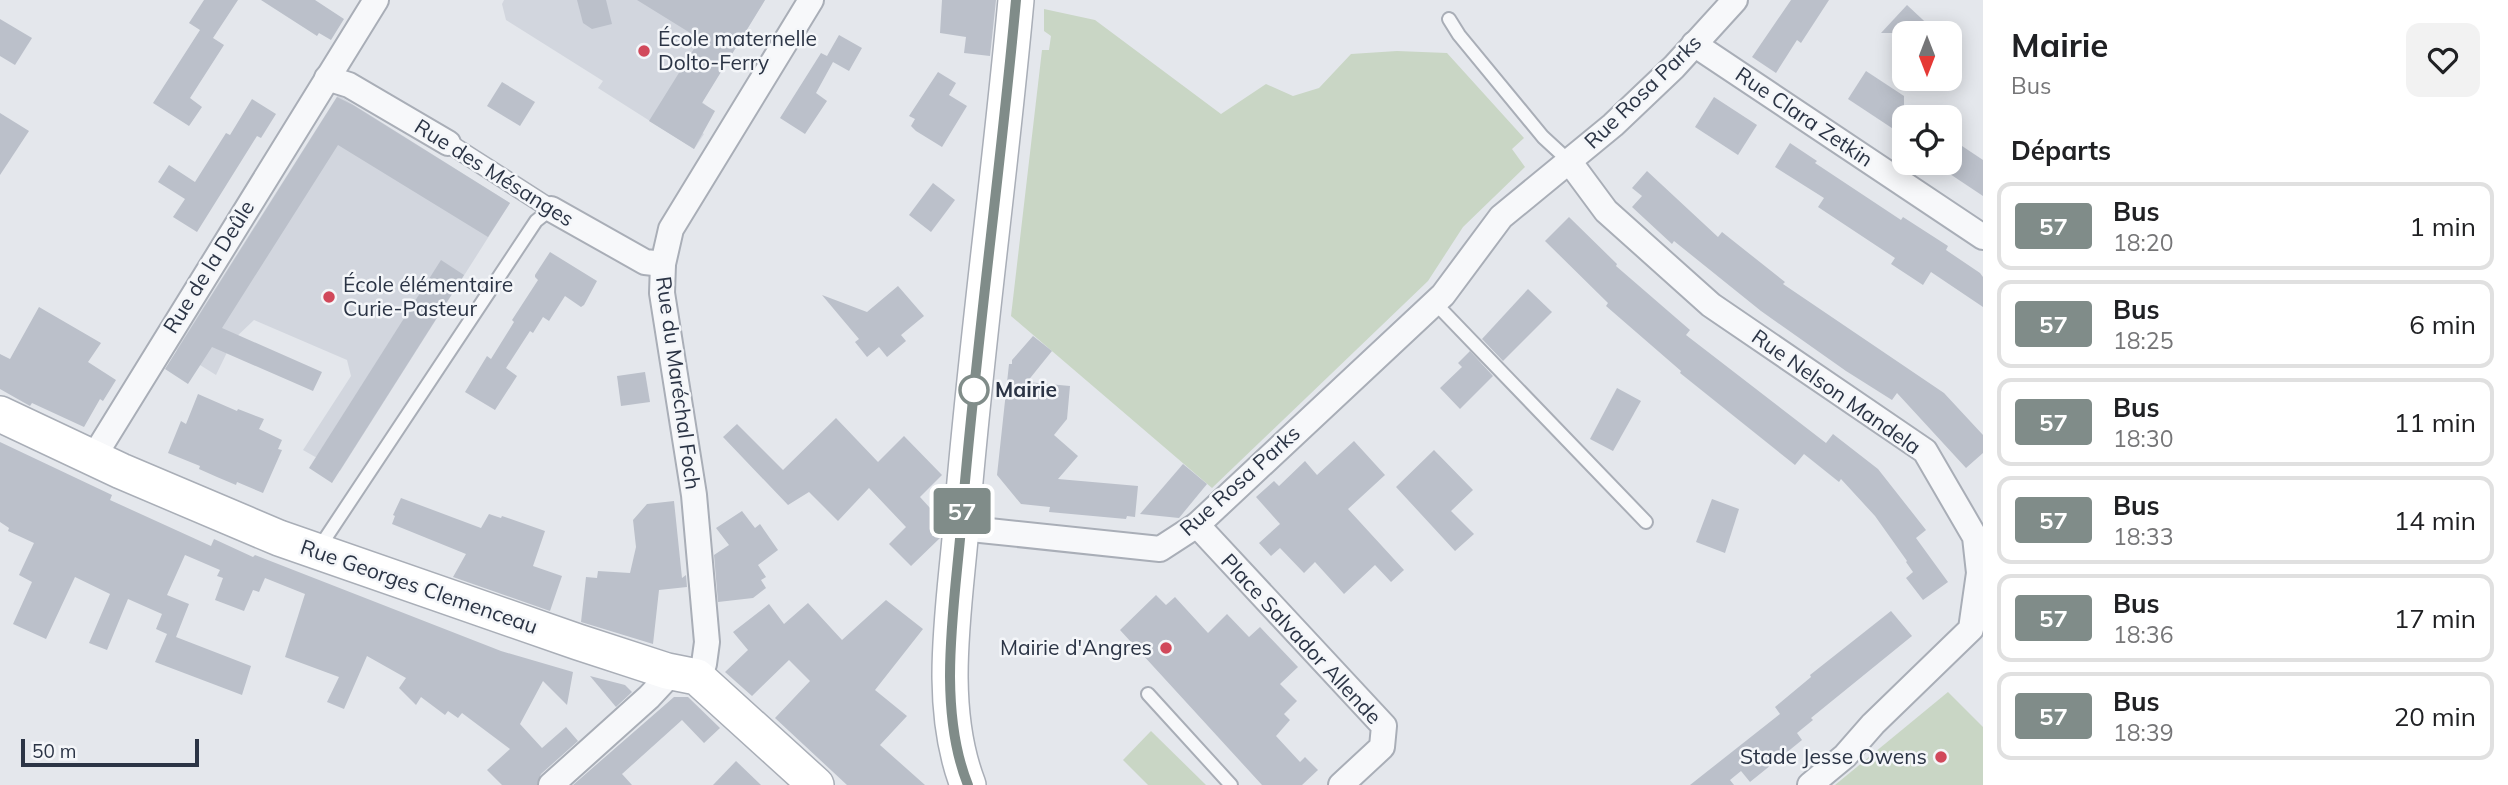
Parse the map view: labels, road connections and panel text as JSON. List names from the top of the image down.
{
  "streets": {
    "main road": ["Rue Georges Clemenceau"],
    "street": [
      "Rue Rosa Parks",
      "Rue Clara Zetkin",
      "Rue des Mésanges",
      "Rue de la Deûle",
      "Rue du Maréchal Foch",
      "Rue Nelson Mandela",
      "Place Salvador Allende"
    ]
  },
  "crossings": [
    ["Rue Rosa Parks", "Rue Clara Zetkin"],
    ["Rue Rosa Parks", "Rue Nelson Mandela"],
    ["Rue Rosa Parks", "Place Salvador Allende"],
    ["Rue des Mésanges", "Rue de la Deûle"],
    ["Rue des Mésanges", "Rue du Maréchal Foch"],
    ["Rue de la Deûle", "Rue Georges Clemenceau"],
    ["Rue du Maréchal Foch", "Rue Georges Clemenceau"]
  ],
  "places": [
    "École maternelle Dolto-Ferry",
    "École élémentaire Curie-Pasteur",
    "Mairie",
    "Mairie d'Angres",
    "Stade Jesse Owens"
  ],
  "lines": ["bus line 57"],
  "scale_bar": "50 m",
  "north": "bottom",
  "page": {
    "on_map": "57",
    "heading": [
      ["Mairie", "Bus"],
      "Départs"
    ],
    "list": [
      {
        "mark": "57",
        "name": "Bus",
        "note": "18:20",
        "value": "1 min"
      },
      {
        "mark": "57",
        "name": "Bus",
        "note": "18:25",
        "value": "6 min"
      },
      {
        "mark": "57",
        "name": "Bus",
        "note": "18:30",
        "value": "11 min"
      },
      {
        "mark": "57",
        "name": "Bus",
        "note": "18:33",
        "value": "14 min"
      },
      {
        "mark": "57",
        "name": "Bus",
        "note": "18:36",
        "value": "17 min"
      },
      {
        "mark": "57",
        "name": "Bus",
        "note": "18:39",
        "value": "20 min"
      }
    ],
    "scale": "50 m"
  }
}
